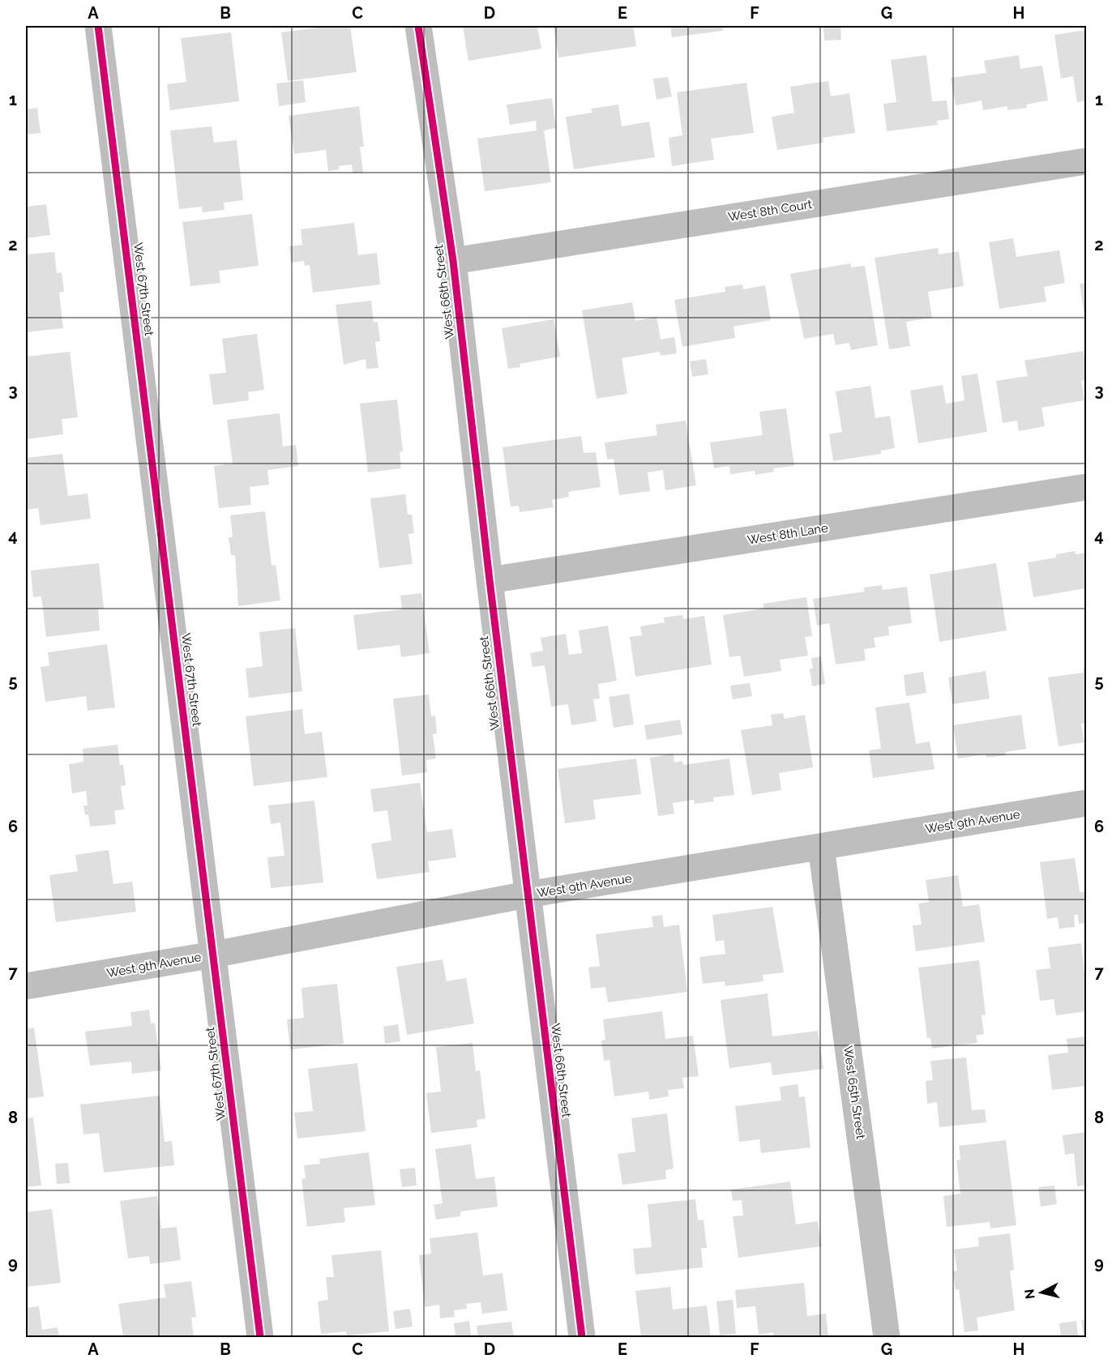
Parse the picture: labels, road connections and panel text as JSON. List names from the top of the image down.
{
  "streets": {
    "street": [
      "West 8th Court",
      "West 67th Street",
      "West 66th Street",
      "West 8th Lane",
      "West 9th Avenue",
      "West 65th Street"
    ]
  },
  "crossings": [
    ["West 8th Court", "West 66th Street"],
    ["West 67th Street", "West 9th Avenue"],
    ["West 66th Street", "West 8th Lane"],
    ["West 66th Street", "West 9th Avenue"],
    ["West 9th Avenue", "West 65th Street"]
  ],
  "north": "left",
  "grid": {
    "columns": [
      "A",
      "B",
      "C",
      "D",
      "E",
      "F",
      "G",
      "H"
    ],
    "rows": [
      "1",
      "2",
      "3",
      "4",
      "5",
      "6",
      "7",
      "8",
      "9"
    ]
  }
}
